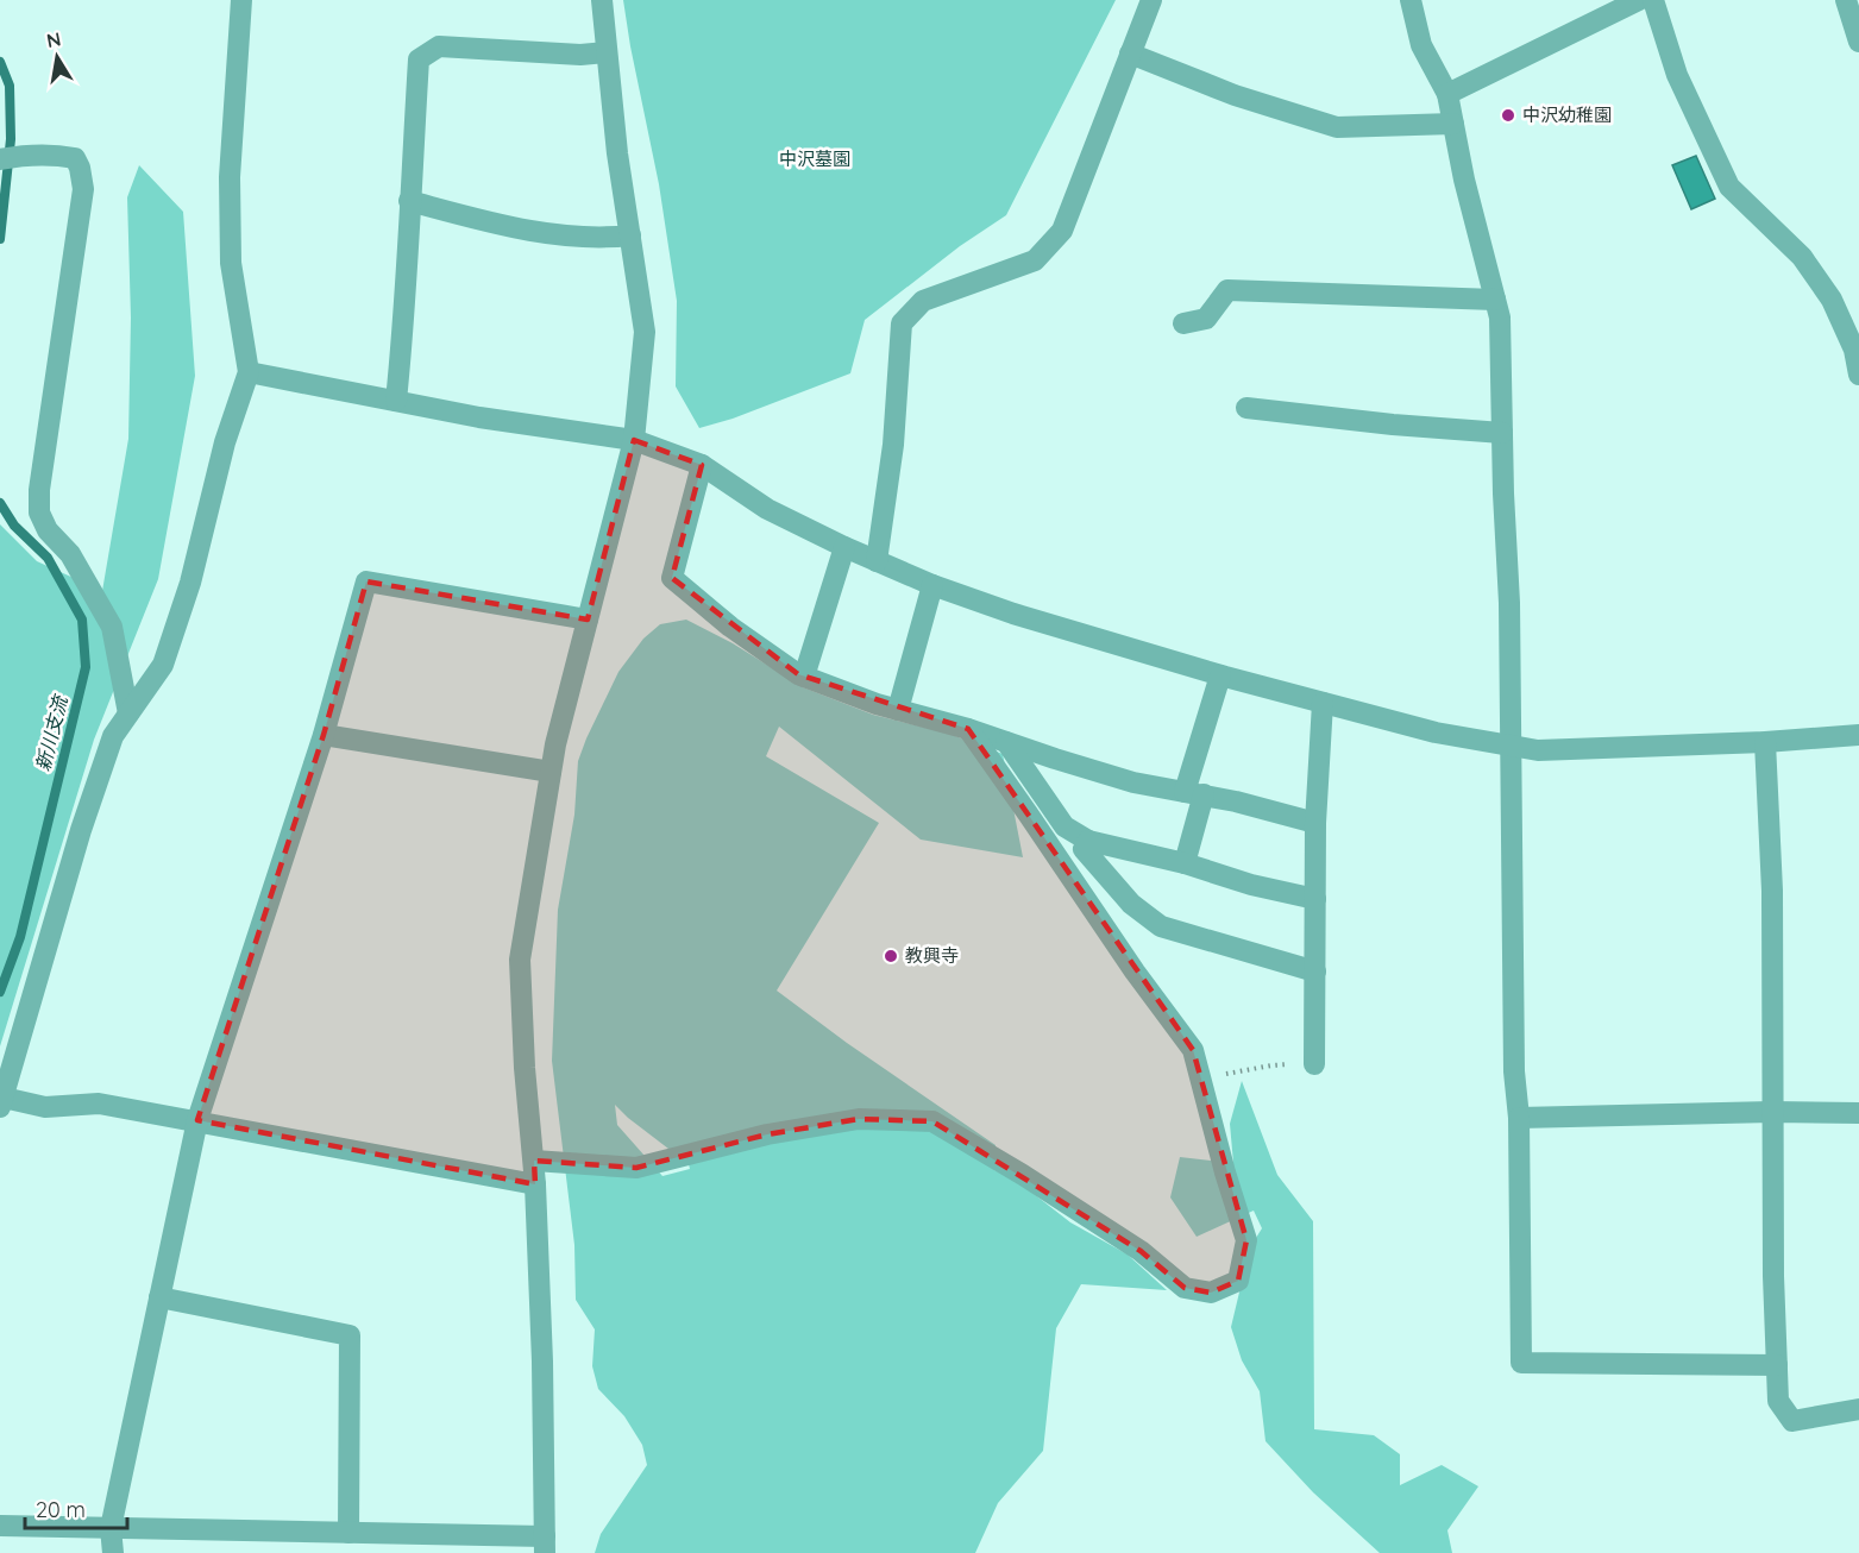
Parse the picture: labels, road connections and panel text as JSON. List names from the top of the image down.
{
  "water": ["新川支流"],
  "parks": ["中沢墓園"],
  "places": ["中沢幼稚園", "教興寺"],
  "scale_bar": "20 m",
  "north": "top"
}
